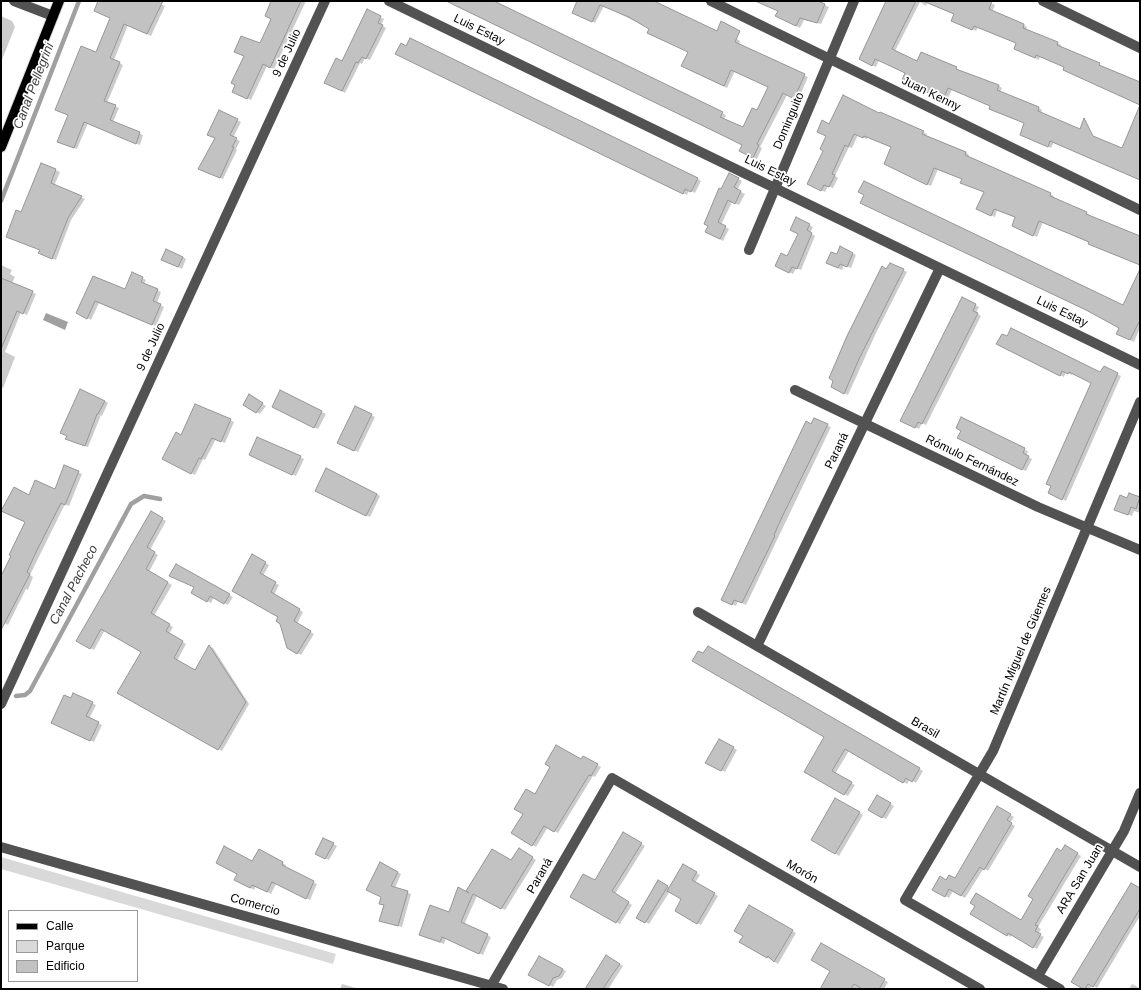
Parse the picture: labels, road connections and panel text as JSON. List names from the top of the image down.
{
  "streets": {
    "street": [
      "Luis Estay",
      "9 de Julio",
      "Juan Kenny",
      "Dominguito",
      "Paraná",
      "Rómulo Fernández",
      "Martín Miguel de Güemes",
      "Brasil",
      "Morón",
      "ARA San Juan",
      "Comercio"
    ]
  },
  "crossings": [
    ["Luis Estay", "Dominguito"],
    ["Luis Estay", "Paraná"],
    ["Juan Kenny", "Dominguito"],
    ["Paraná", "Rómulo Fernández"],
    ["Paraná", "Brasil"],
    ["Paraná", "Morón"],
    ["Paraná", "Comercio"],
    ["Rómulo Fernández", "Martín Miguel de Güemes"],
    ["Martín Miguel de Güemes", "Brasil"],
    ["Martín Miguel de Güemes", "ARA San Juan"],
    ["Brasil", "ARA San Juan"]
  ],
  "water": ["Canal Pellegrini", "Canal Pacheco"],
  "legend": ["Calle", "Parque", "Edificio"]
}
